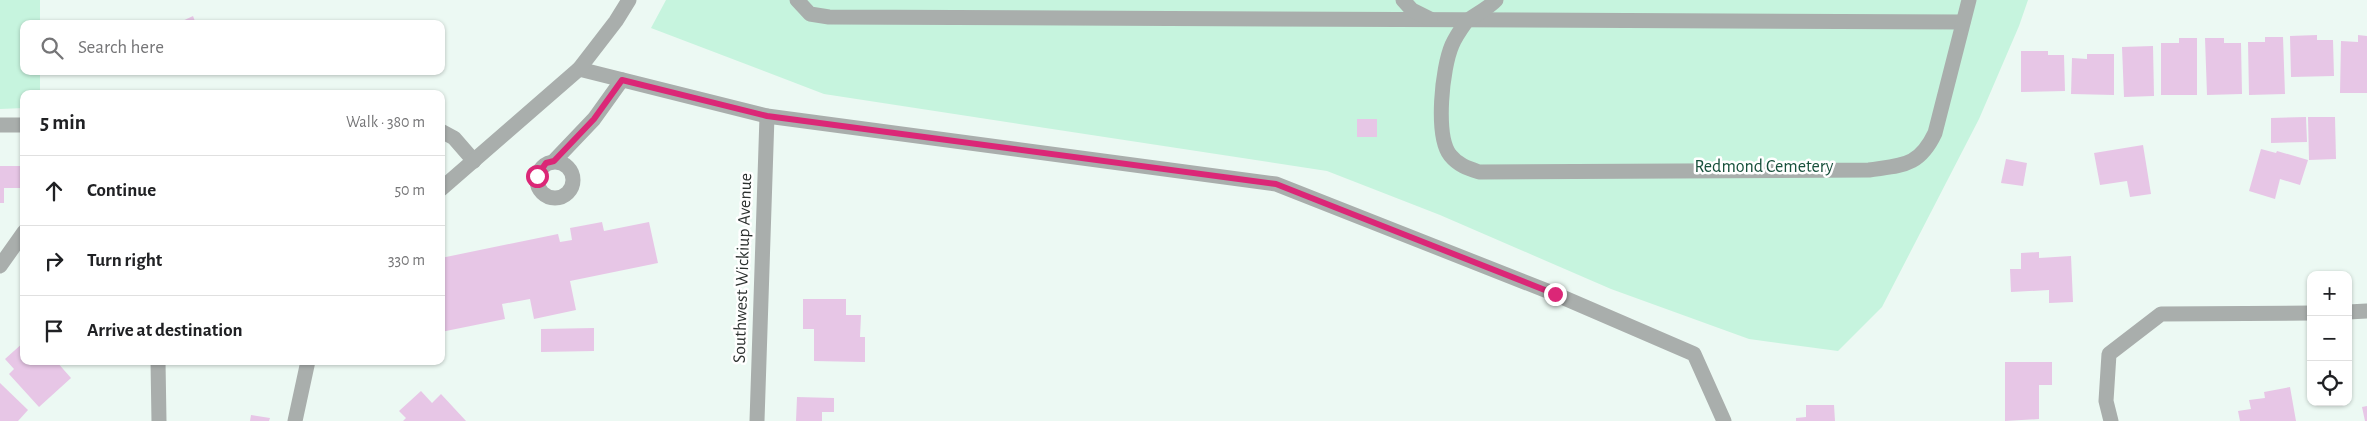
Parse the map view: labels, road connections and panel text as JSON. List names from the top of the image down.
{
  "streets": {
    "street": ["Southwest Wickiup Avenue"]
  },
  "parks": ["Redmond Cemetery"],
  "page": {
    "search": "Search here",
    "heading": ["5 min", "Walk · 380 m"],
    "list": [
      ["Continue", "50 m"],
      ["Turn right", "330 m"],
      "Arrive at destination"
    ],
    "map_buttons": ["+", "−"]
  }
}
